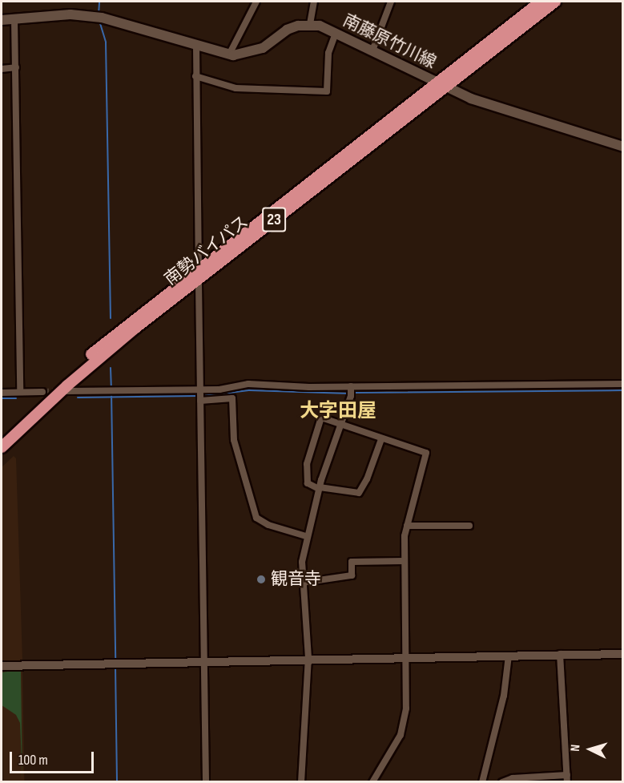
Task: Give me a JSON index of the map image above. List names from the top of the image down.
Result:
{
  "streets": {
    "highway": ["23", "南勢バイパス"],
    "main road": ["南藤原竹川線"]
  },
  "crossings": [
    ["南藤原竹川線", "南勢バイパス"]
  ],
  "districts": ["大字田屋"],
  "places": ["観音寺"],
  "scale_bar": "100 m",
  "north": "left"
}
